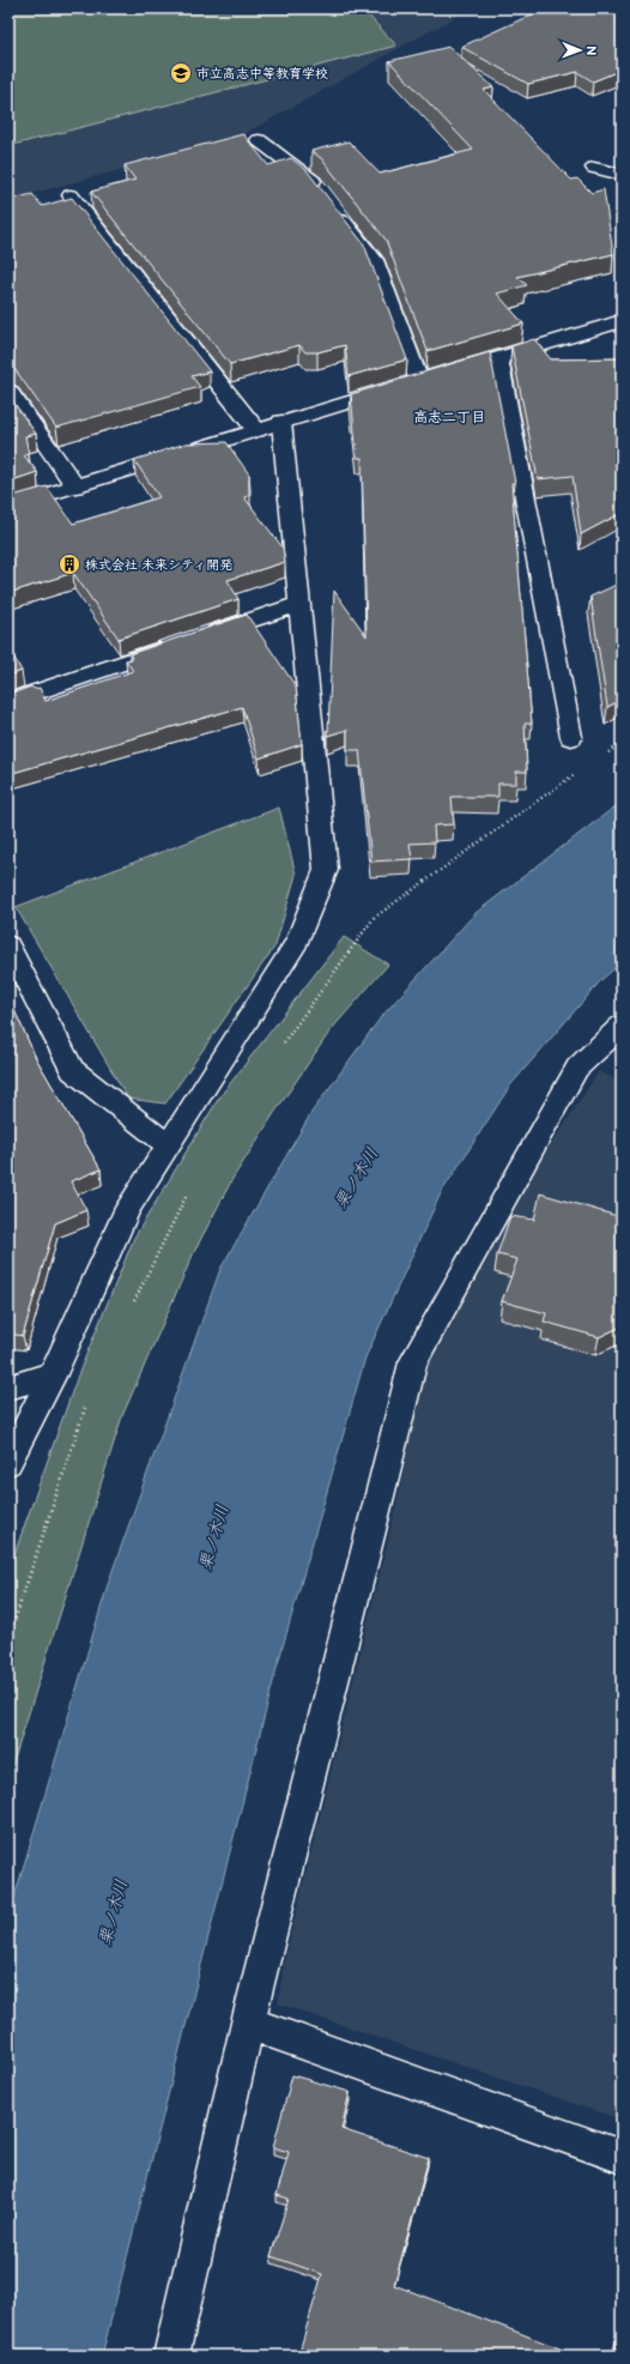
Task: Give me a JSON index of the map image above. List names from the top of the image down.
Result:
{
  "districts": ["高志二丁目"],
  "water": ["栗ノ木川"],
  "places": {
    "school or university": ["市立高志中等教育学校"],
    "building": ["株式会社 未来シティ開発"]
  },
  "north": "right"
}
